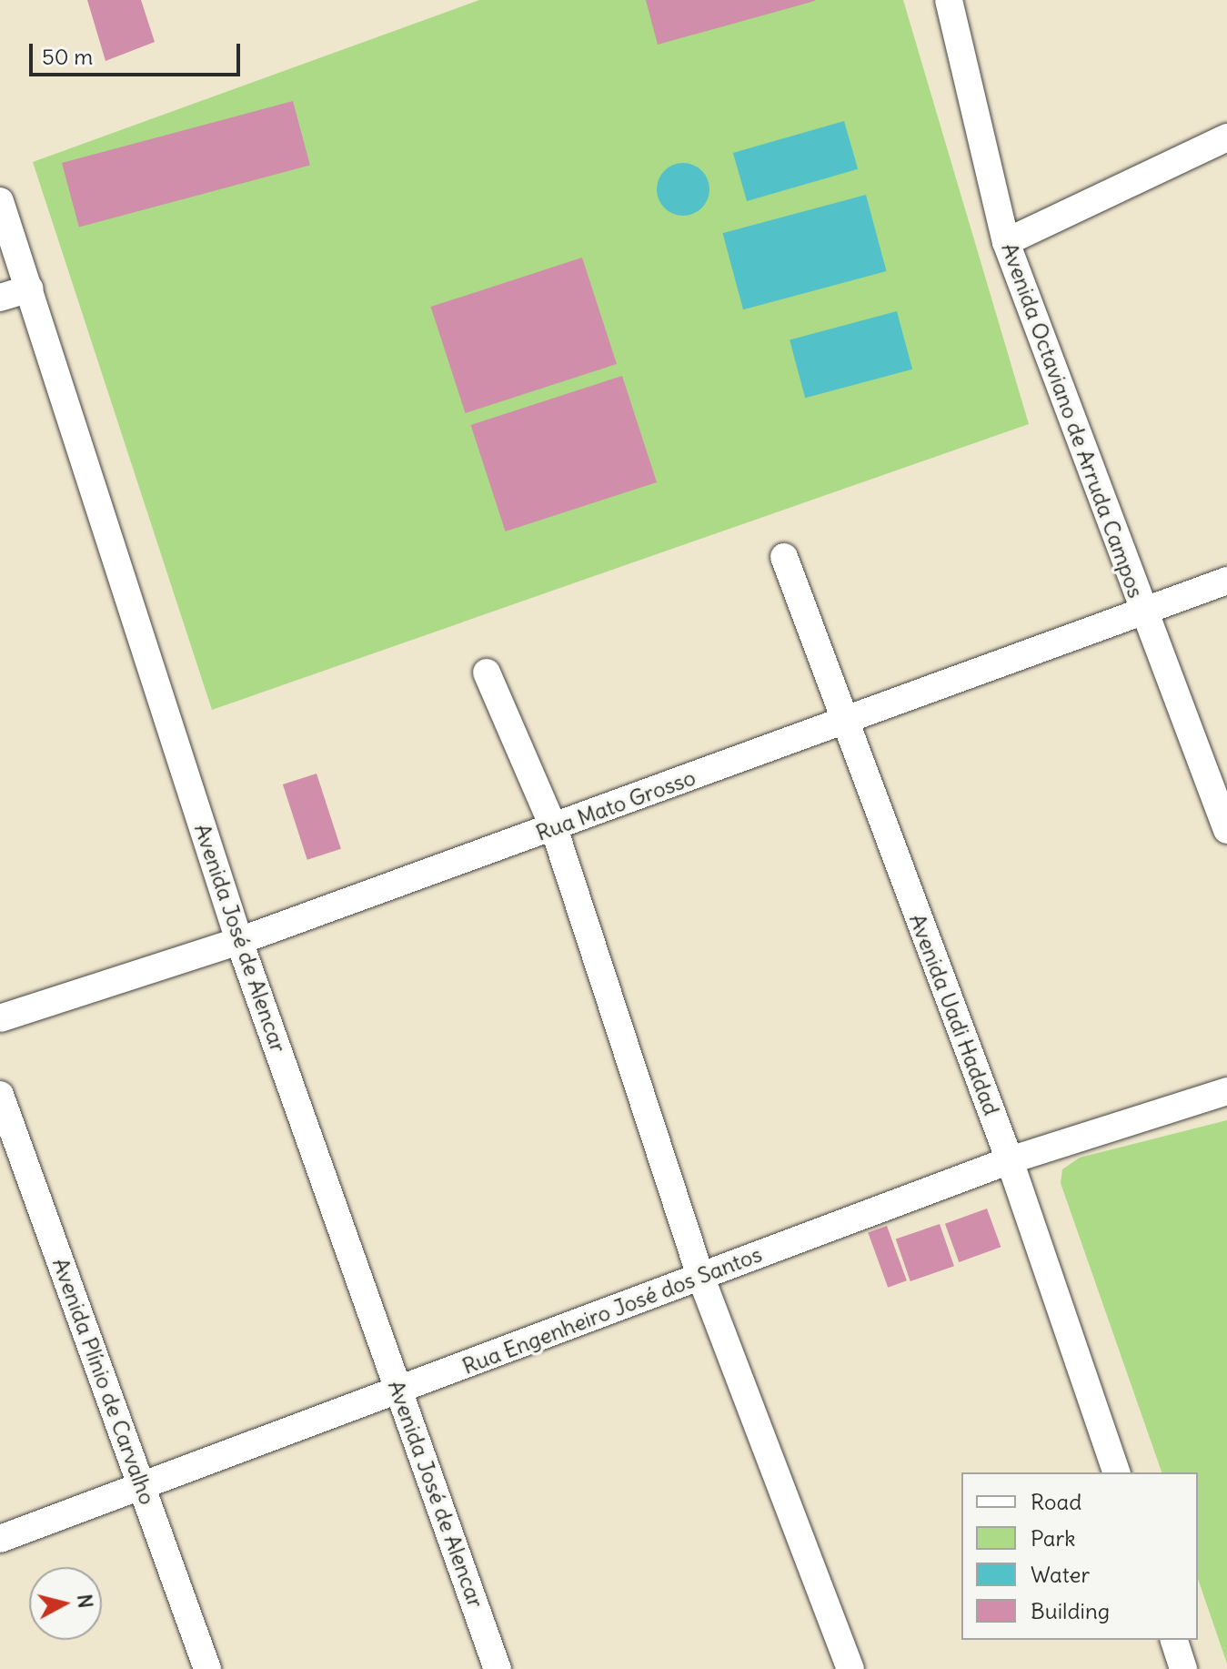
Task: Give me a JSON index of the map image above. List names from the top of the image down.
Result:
{
  "streets": {
    "street": [
      "Avenida Octaviano de Arruda Campos",
      "Rua Mato Grosso",
      "Avenida José de Alencar",
      "Avenida Uadi Haddad",
      "Rua Engenheiro José dos Santos",
      "Avenida Plínio de Carvalho"
    ]
  },
  "crossings": [
    ["Avenida Octaviano de Arruda Campos", "Rua Mato Grosso"],
    ["Rua Mato Grosso", "Avenida José de Alencar"],
    ["Rua Mato Grosso", "Avenida Uadi Haddad"],
    ["Avenida José de Alencar", "Rua Engenheiro José dos Santos"],
    ["Avenida Uadi Haddad", "Rua Engenheiro José dos Santos"],
    ["Rua Engenheiro José dos Santos", "Avenida Plínio de Carvalho"]
  ],
  "legend": [
    "Road",
    "Park",
    "Water",
    "Building"
  ],
  "scale_bar": "50 m",
  "north": "right"
}
